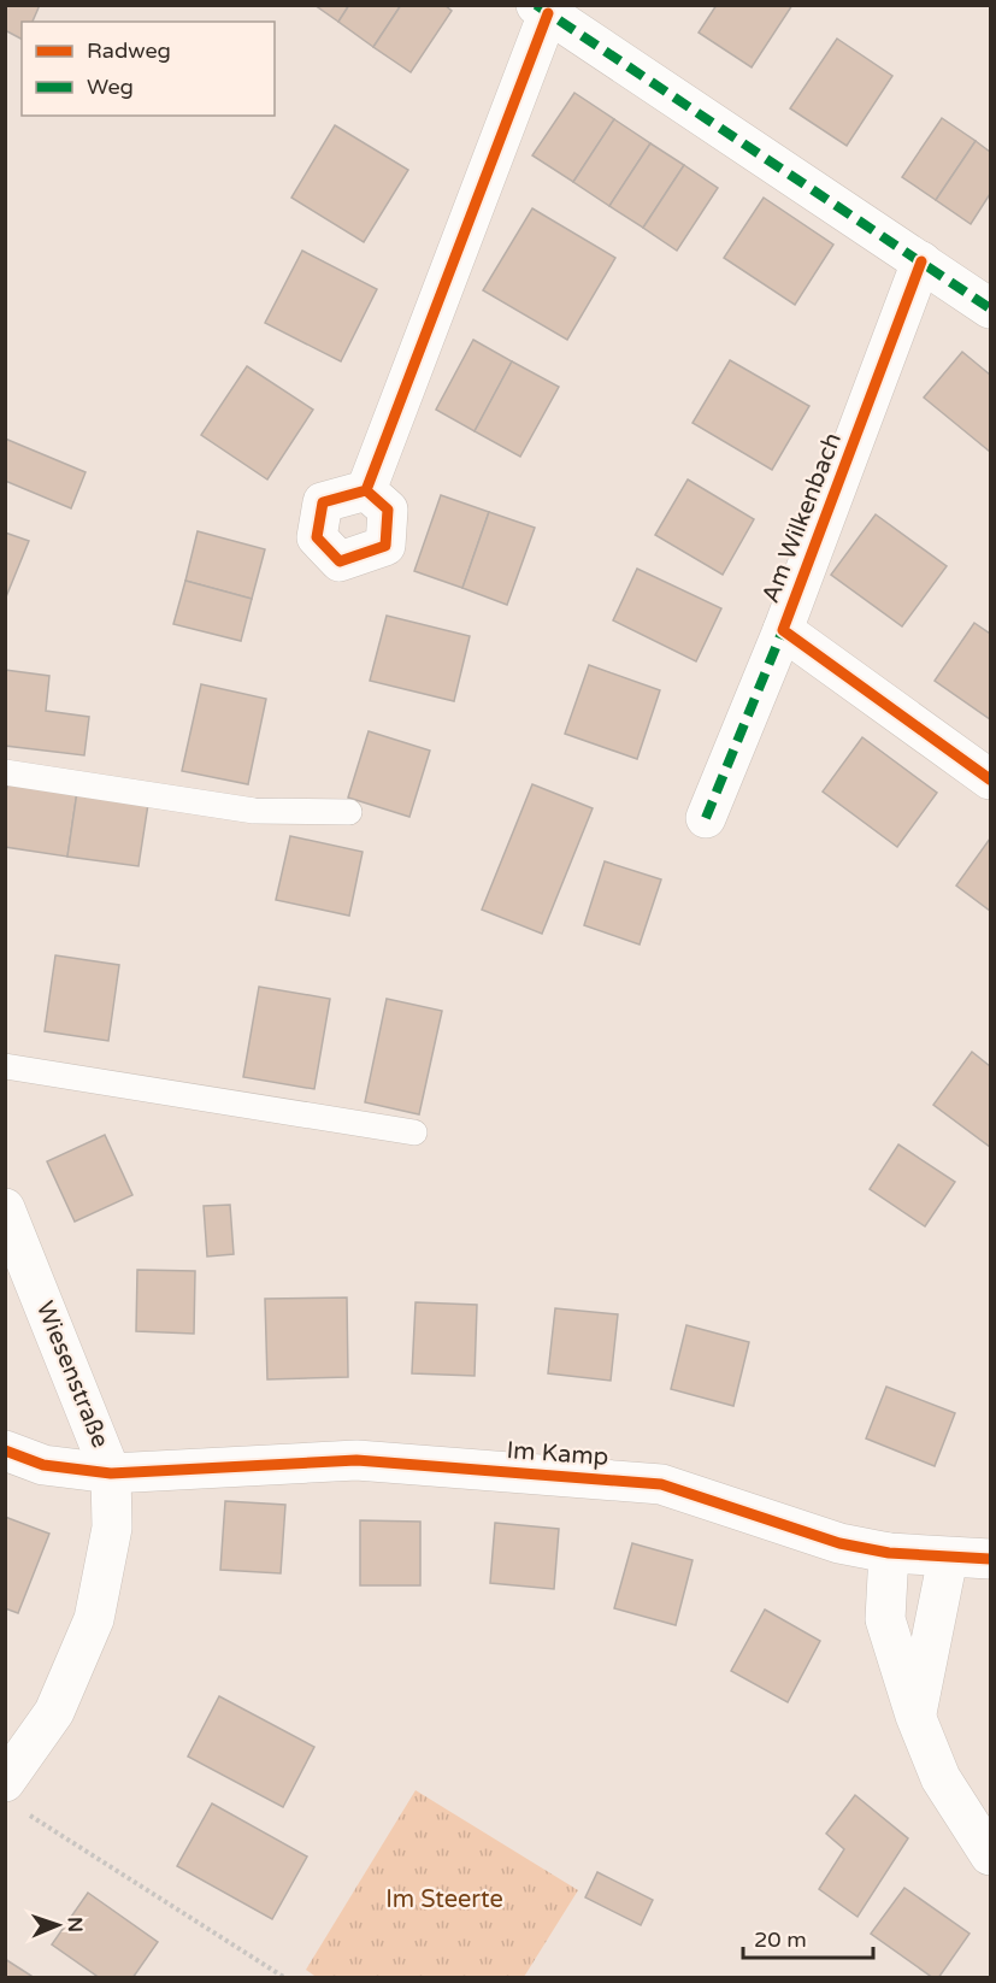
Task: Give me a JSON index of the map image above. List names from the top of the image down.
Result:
{
  "streets": {
    "street": ["Am Wilkenbach", "Wiesenstraße", "Im Kamp"]
  },
  "crossings": [
    ["Wiesenstraße", "Im Kamp"]
  ],
  "parks": ["Im Steerte"],
  "legend": ["Radweg", "Weg"],
  "scale_bar": "20 m",
  "north": "right"
}
